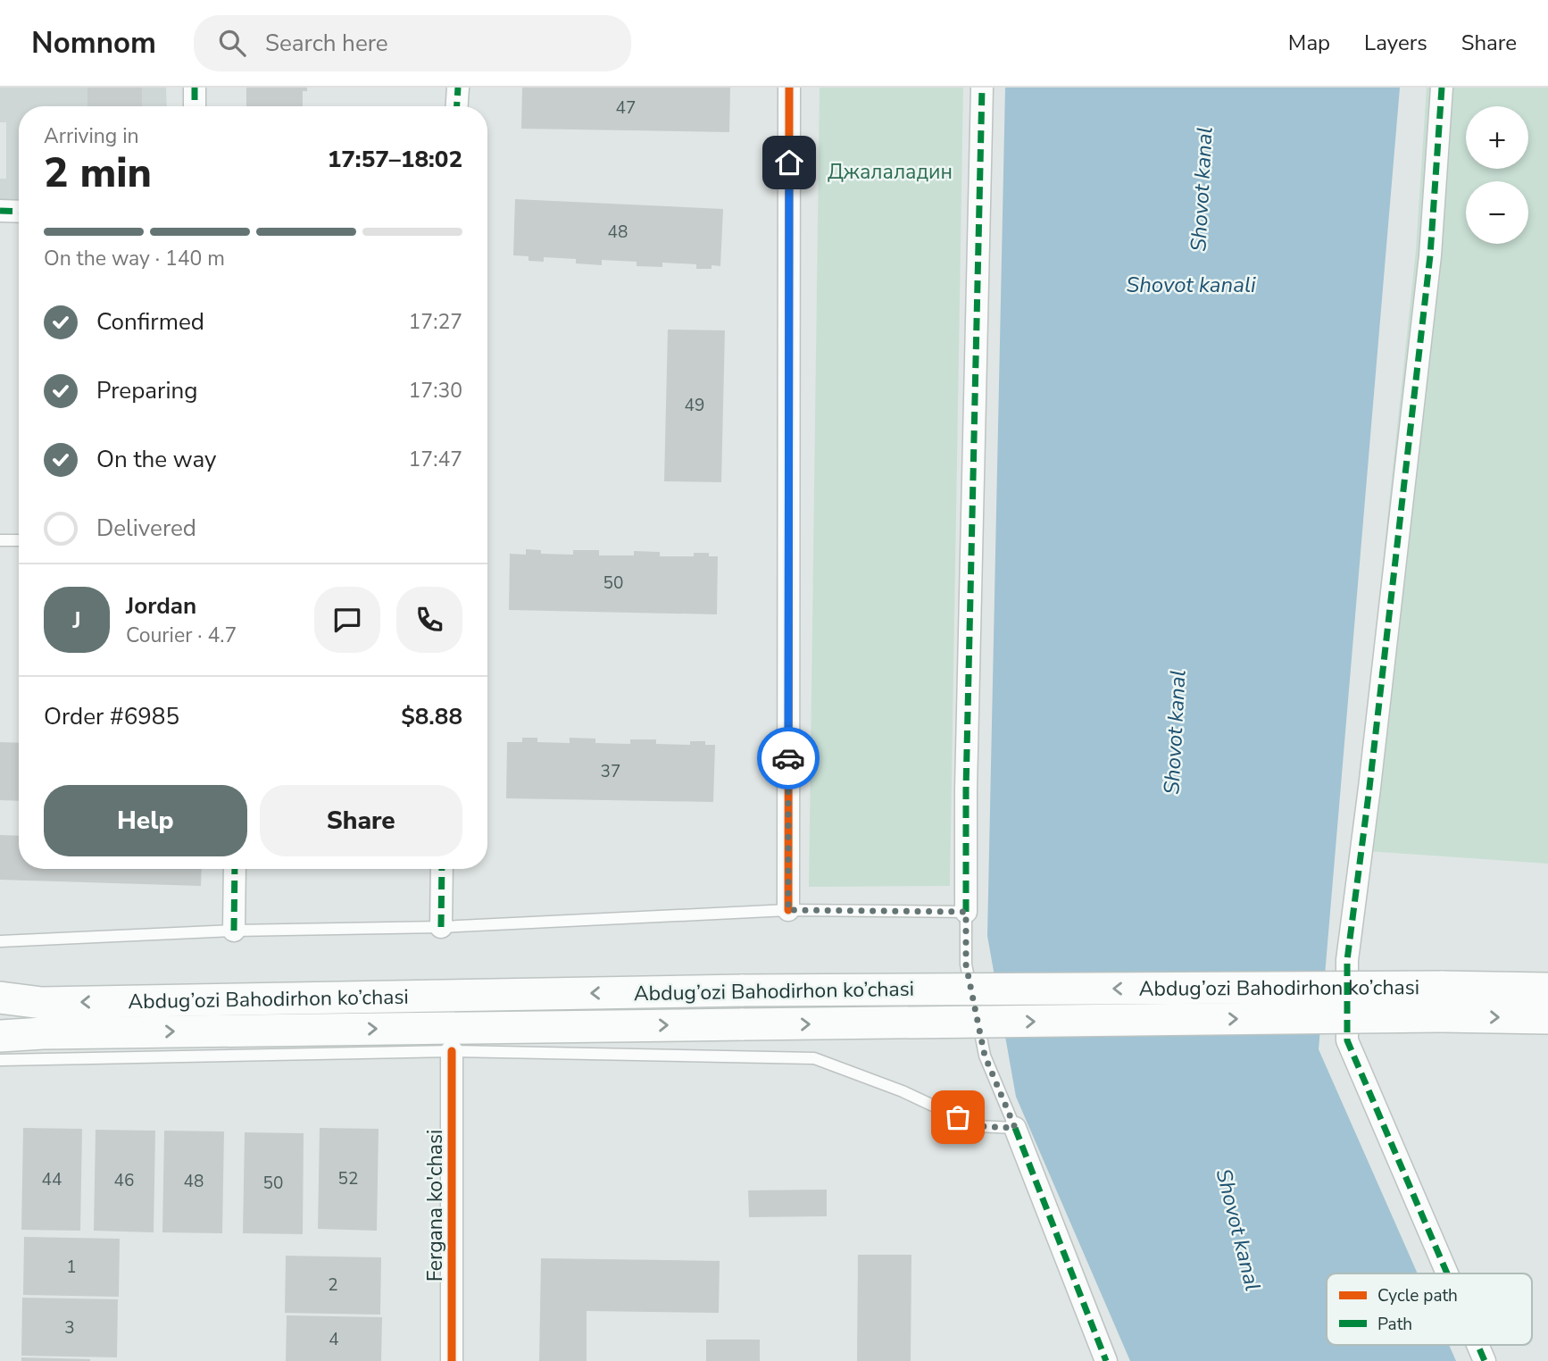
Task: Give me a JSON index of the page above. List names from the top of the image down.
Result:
{
  "streets": {
    "main road": ["Abdug’ozi Bahodirhon ko’chasi"],
    "street": ["Fergana ko'chasi"]
  },
  "water": ["Shovot kanal", "Shovot kanali"],
  "parks": ["Джалаладин"],
  "house_numbers": [
    "47",
    "48",
    "49",
    "50",
    "37",
    "52",
    "44",
    "46",
    "48",
    "50",
    "1",
    "2",
    "3",
    "4"
  ],
  "legend": ["Cycle path", "Path"],
  "page": {
    "header": "Nomnom",
    "search": "Search here",
    "nav": ["Map", "Layers", "Share"],
    "map_buttons": ["+", "−"],
    "heading": ["2 min", "Arriving in", "17:57–18:02"],
    "panel": [
      "Jordan",
      "Courier · 4.7",
      "Order #6985",
      "$8.88"
    ],
    "bar": "On the way · 140 m",
    "list": [
      ["Confirmed", "17:27"],
      ["Preparing", "17:30"],
      ["On the way", "17:47"],
      "Delivered"
    ],
    "round": "J",
    "buttons": ["Help", "Share"]
  }
}
